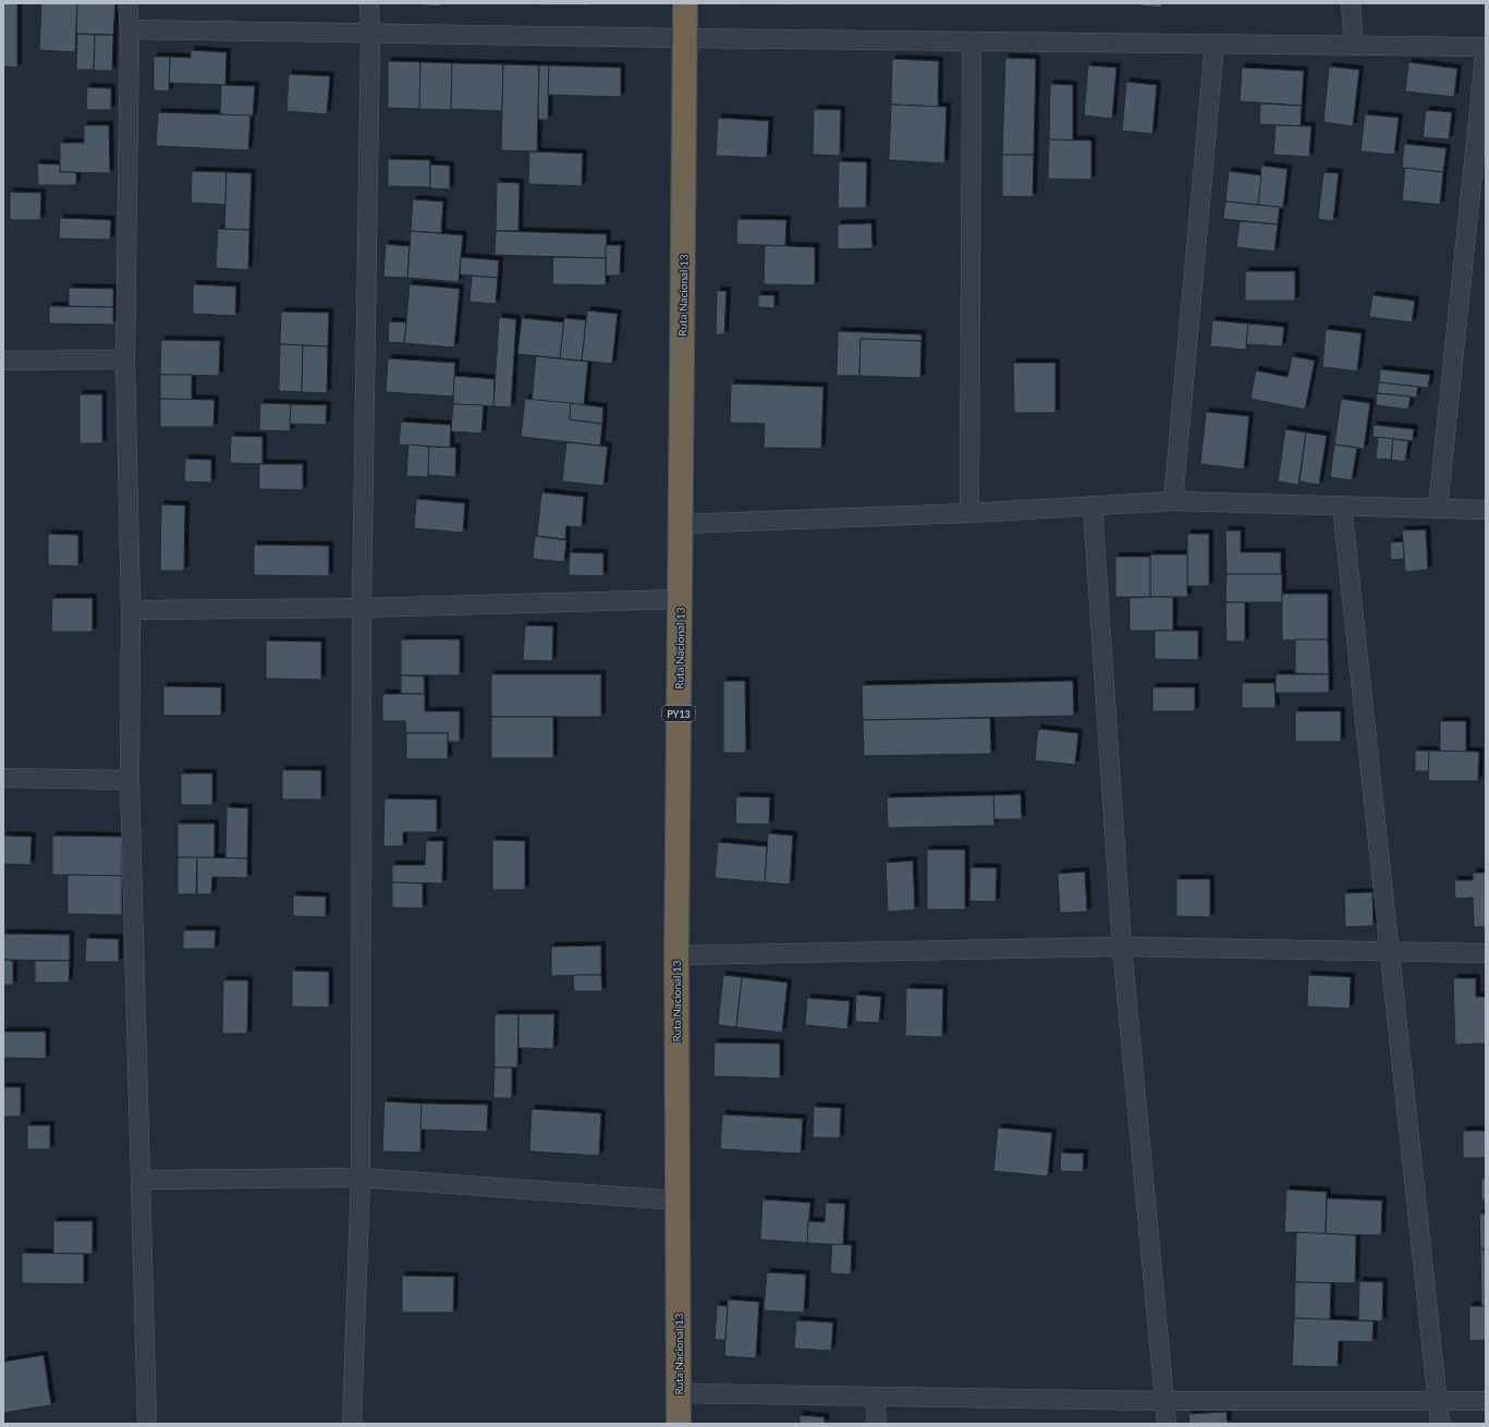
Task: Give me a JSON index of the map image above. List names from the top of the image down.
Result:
{
  "streets": {
    "highway": ["Ruta Nacional 13", "PY13"]
  }
}
